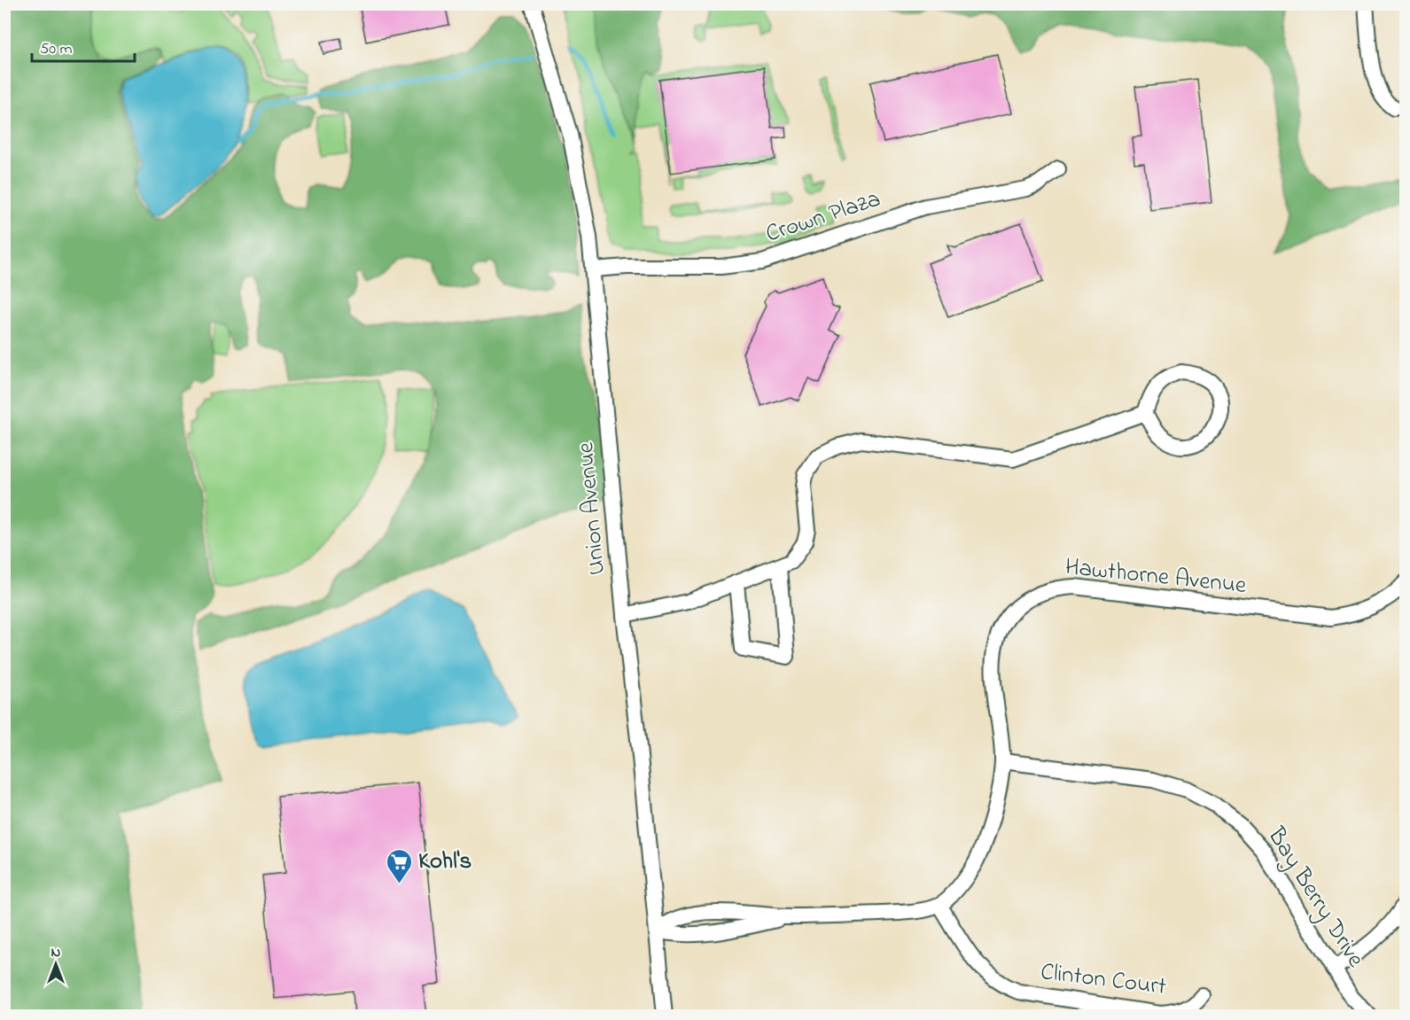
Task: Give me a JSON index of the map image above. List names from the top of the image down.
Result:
{
  "streets": {
    "street": [
      "Crown Plaza",
      "Union Avenue",
      "Hawthorne Avenue",
      "Bay Berry Drive",
      "Clinton Court"
    ]
  },
  "crossings": [
    ["Crown Plaza", "Union Avenue"],
    ["Hawthorne Avenue", "Bay Berry Drive"],
    ["Hawthorne Avenue", "Clinton Court"]
  ],
  "places": {
    "supermarket": ["Kohl's"]
  },
  "scale_bar": "50 m",
  "north": "top"
}
